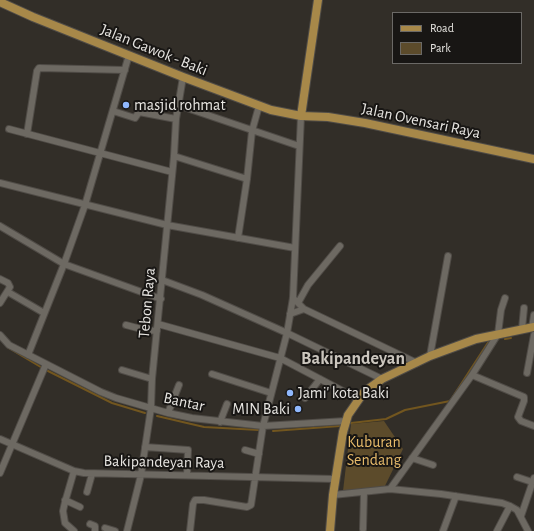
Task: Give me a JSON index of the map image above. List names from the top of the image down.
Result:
{
  "streets": {
    "main road": ["Jalan Gawok - Baki", "Jalan Ovensari Raya"],
    "street": ["Tebon Raya", "Bantar", "Bakipandeyan Raya"]
  },
  "crossings": [
    ["Jalan Gawok - Baki", "Jalan Ovensari Raya"],
    ["Jalan Gawok - Baki", "Tebon Raya"],
    ["Tebon Raya", "Bantar"],
    ["Tebon Raya", "Bakipandeyan Raya"]
  ],
  "districts": ["Bakipandeyan"],
  "parks": ["Kuburan Sendang"],
  "places": ["masjid rohmat", "Jami' kota Baki", "MIN Baki"],
  "legend": ["Road", "Park"]
}
